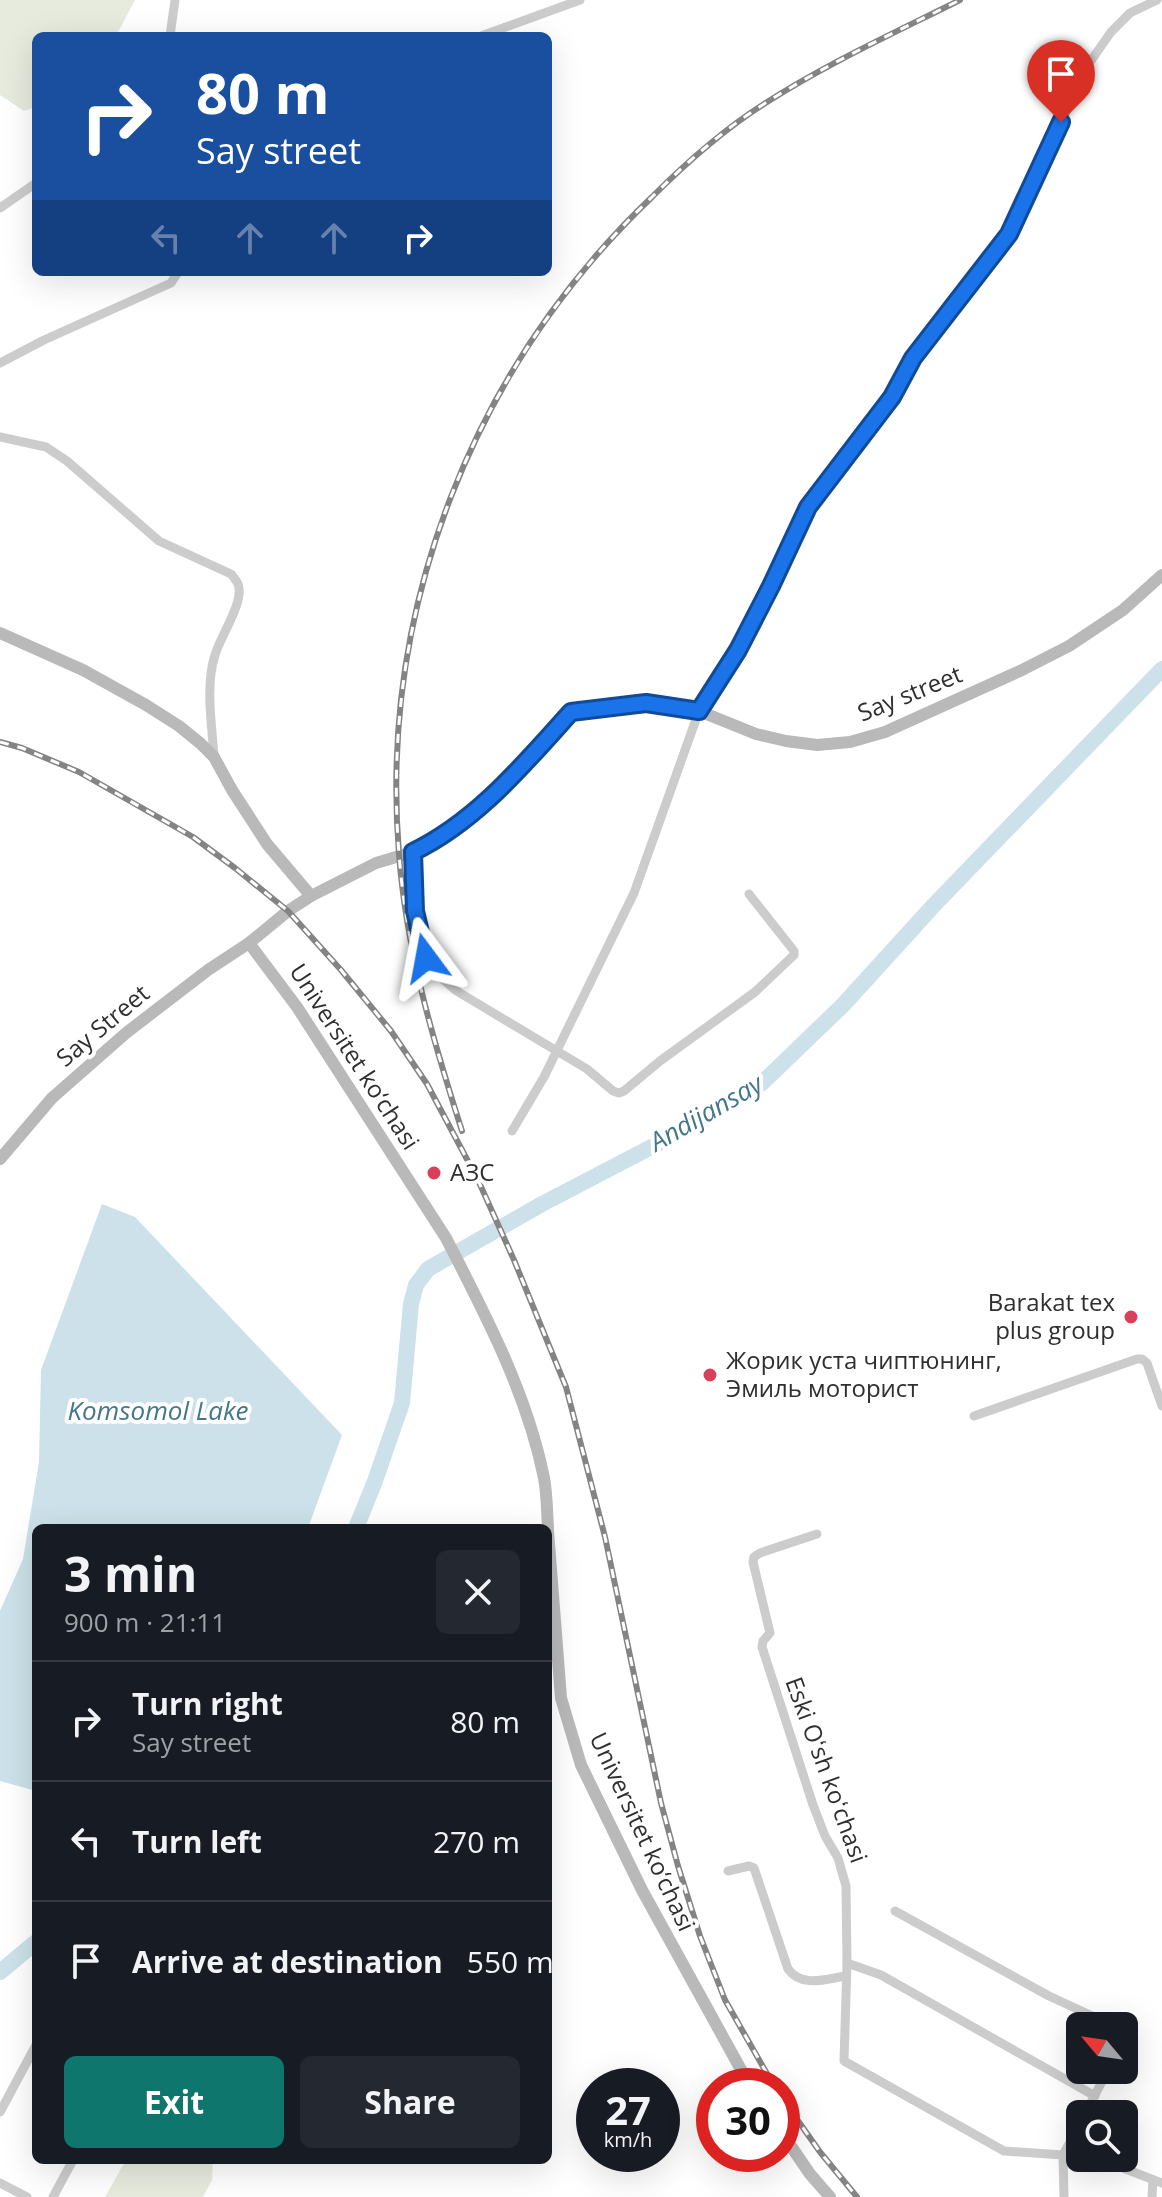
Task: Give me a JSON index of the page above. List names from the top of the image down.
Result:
{
  "streets": {
    "main road": ["Say street", "Say Street", "Universitet kо‘chasi"],
    "street": ["Eski Oʻsh koʻchasi"]
  },
  "crossings": [
    ["Say street", "Say Street"],
    ["Say street", "Universitet kо‘chasi"],
    ["Say Street", "Universitet kо‘chasi"]
  ],
  "water": ["Andijansay", "Komsomol Lake"],
  "places": ["АЗС", "Barakat tex plus group", "Жорик уста чиптюнинг, Эмиль моторист"],
  "north": "top left",
  "page": {
    "turn": ["80 m", "Say street"],
    "heading": ["3 min", "900 m · 21:11"],
    "list": [
      {
        "name": "Turn right",
        "note": "Say street",
        "value": "80 m"
      },
      {
        "name": "Turn left",
        "value": "270 m"
      },
      {
        "name": "Arrive at destination",
        "value": "550 m"
      }
    ],
    "buttons": ["Exit", "Share"],
    "speed": "27 km/h",
    "limit": "30"
  }
}
